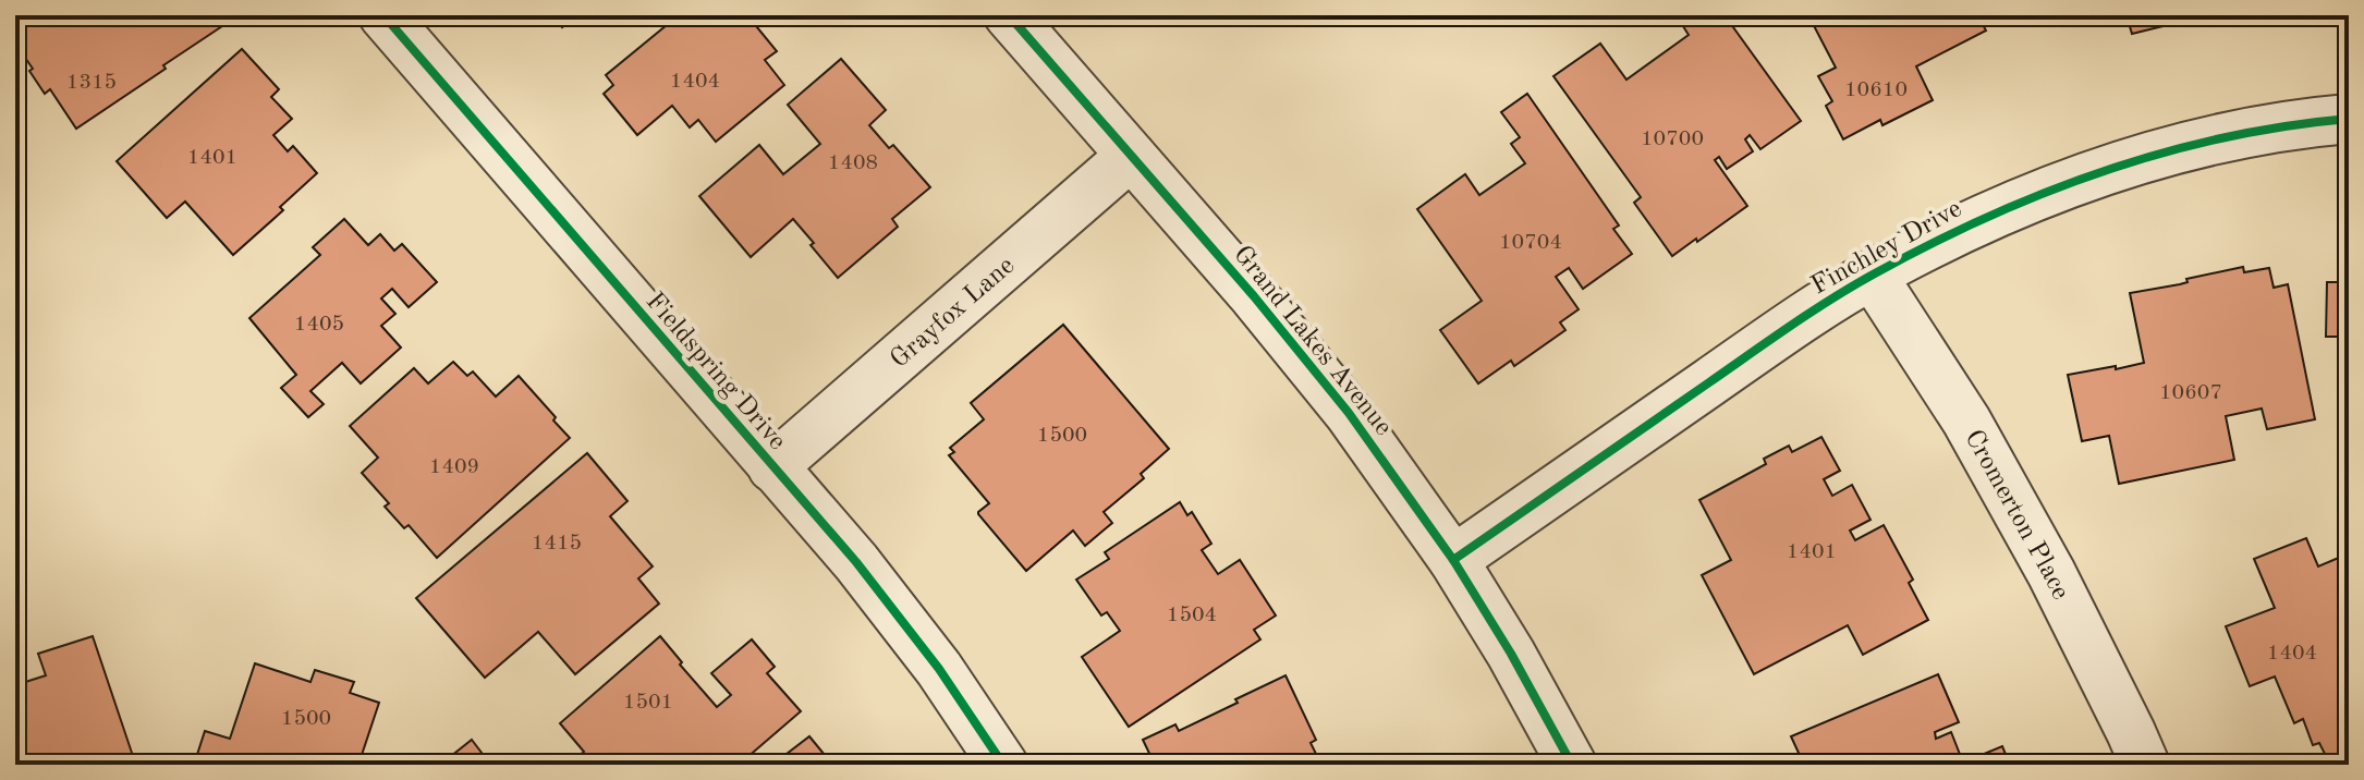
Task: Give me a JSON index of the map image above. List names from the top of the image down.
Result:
{
  "streets": {
    "street": [
      "Finchley Drive",
      "Grayfox Lane",
      "Grand Lakes Avenue",
      "Fieldspring Drive",
      "Cromerton Place"
    ]
  },
  "crossings": [
    ["Finchley Drive", "Grand Lakes Avenue"],
    ["Finchley Drive", "Cromerton Place"],
    ["Grayfox Lane", "Grand Lakes Avenue"],
    ["Grayfox Lane", "Fieldspring Drive"]
  ],
  "house_numbers": [
    "1404",
    "1315",
    "10610",
    "10700",
    "1401",
    "1408",
    "10704",
    "1405",
    "10607",
    "1500",
    "1409",
    "1415",
    "1401",
    "1504",
    "1404",
    "1501",
    "1500"
  ]
}
